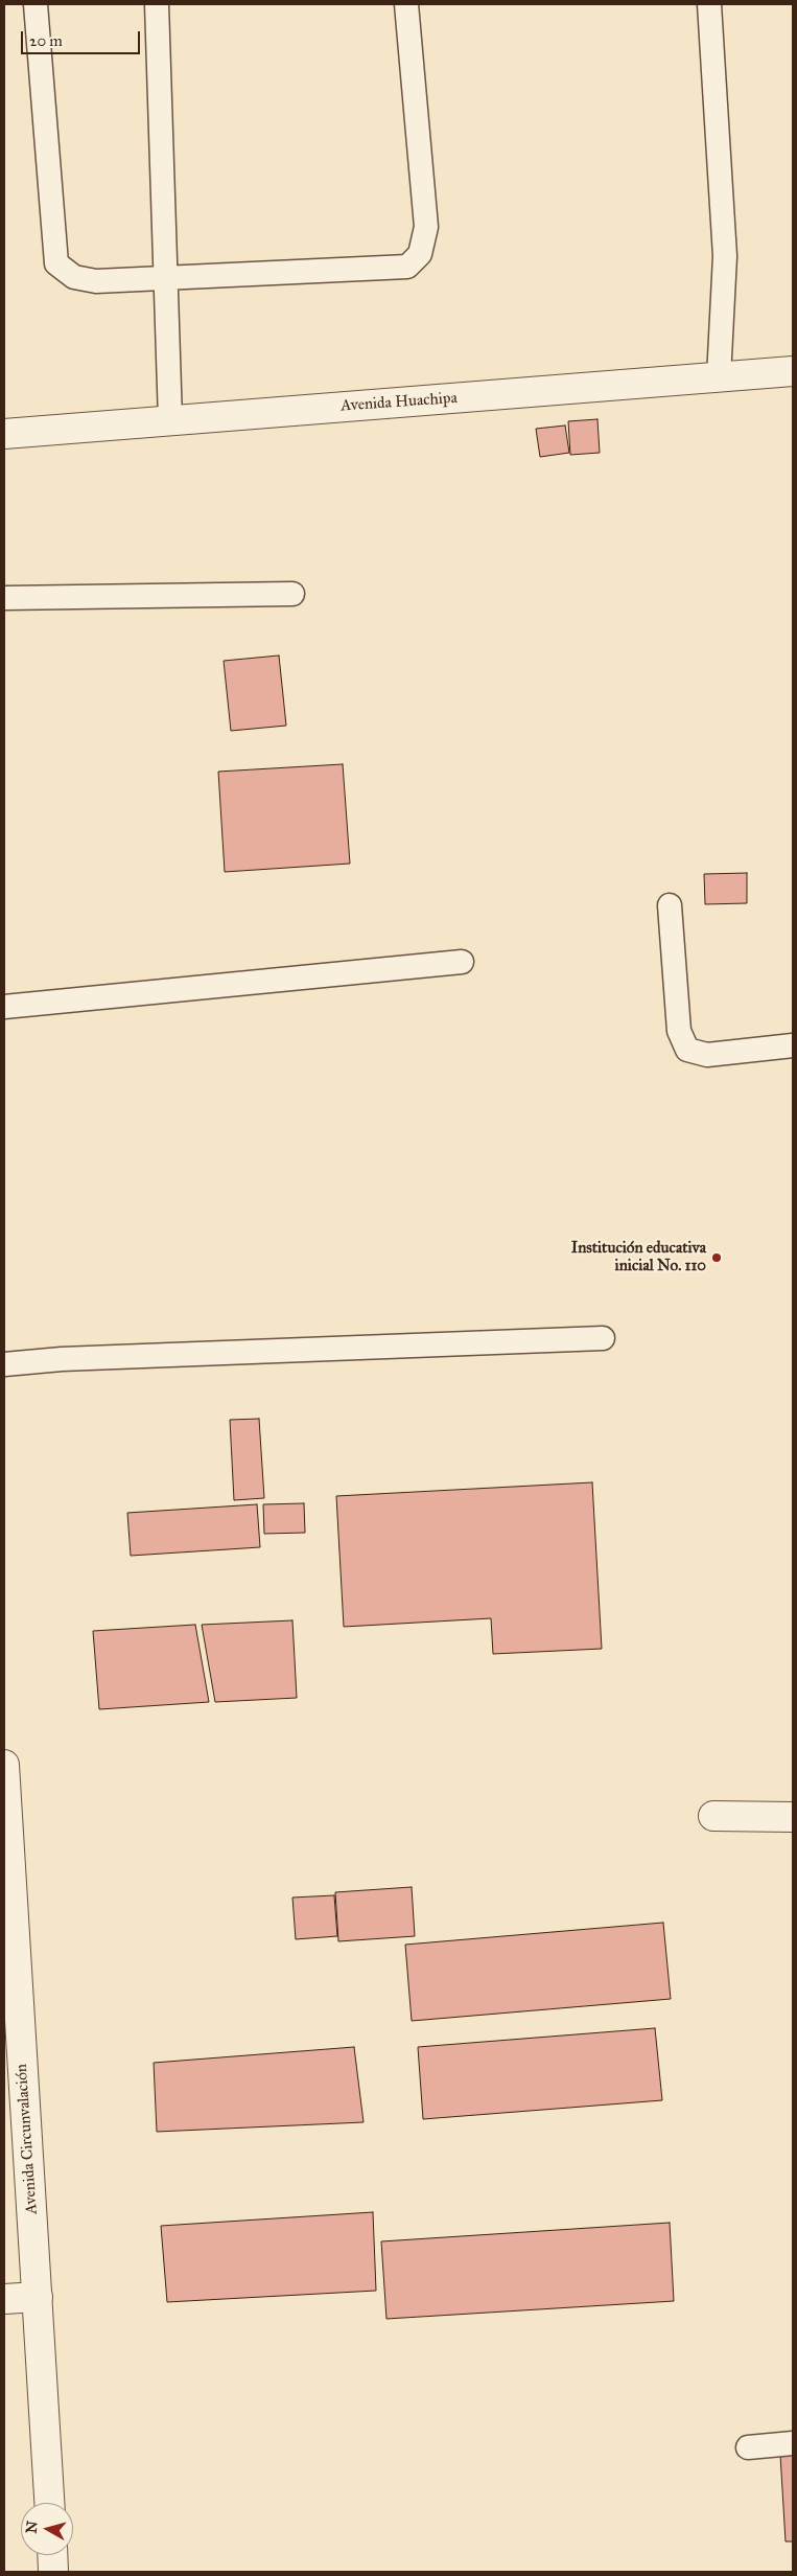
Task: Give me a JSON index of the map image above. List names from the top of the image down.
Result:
{
  "streets": {
    "street": ["Avenida Huachipa", "Avenida Circunvalación"]
  },
  "places": ["Institución educativa inicial No. 110"],
  "scale_bar": "20 m",
  "north": "left"
}
